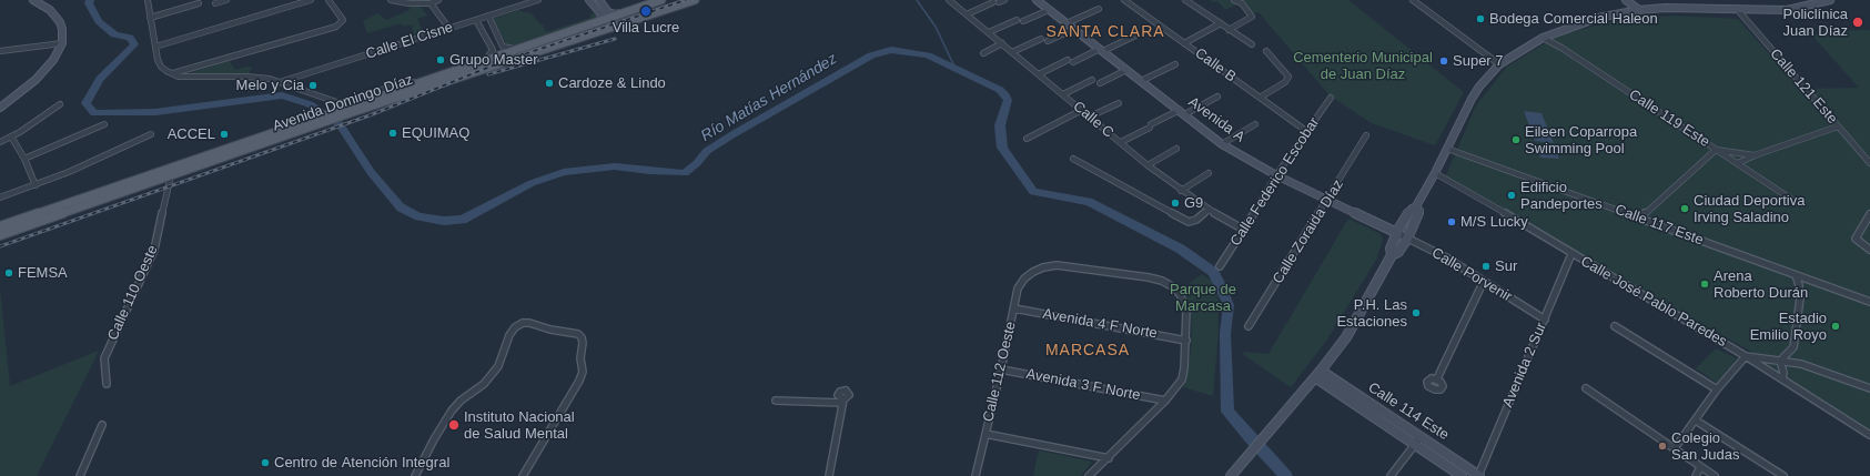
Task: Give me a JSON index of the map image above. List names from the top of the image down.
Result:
{
  "streets": {
    "main road": ["Avenida Domingo Díaz", "Avenida A", "Calle 114 Este"],
    "street": [
      "Calle El Cisne",
      "Calle B",
      "Calle 121 Este",
      "Calle 119 Este",
      "Calle C",
      "Calle Federico Escobar",
      "Calle 117 Este",
      "Calle Zoraida Díaz",
      "Calle Porvenir",
      "Calle 110 Oeste",
      "Calle José Pablo Paredes",
      "Avenida 4 F Norte",
      "Avenida 2 Sur",
      "Calle 112 Oeste",
      "Avenida 3 F Norte"
    ]
  },
  "crossings": [
    ["Calle B", "Calle Federico Escobar"],
    ["Avenida Domingo Díaz", "Calle 110 Oeste"],
    ["Calle C", "Calle Federico Escobar"],
    ["Avenida A", "Calle Federico Escobar"],
    ["Avenida A", "Calle Zoraida Díaz"],
    ["Avenida A", "Calle Porvenir"],
    ["Calle Porvenir", "Avenida 2 Sur"],
    ["Calle José Pablo Paredes", "Avenida 2 Sur"],
    ["Avenida 4 F Norte", "Calle 112 Oeste"],
    ["Avenida 2 Sur", "Calle 114 Este"],
    ["Calle 112 Oeste", "Avenida 3 F Norte"]
  ],
  "districts": ["SANTA CLARA", "MARCASA"],
  "water": ["Río Matías Hernández"],
  "parks": ["Cementerio Municipal de Juan Díaz", "Parque de Marcasa"],
  "places": [
    "Villa Lucre",
    "Bodega Comercial Haleon",
    "Policlínica Juan Díaz",
    "Grupo Master",
    "Super 7",
    "Cardoze & Lindo",
    "Melo y Cia",
    "EQUIMAQ",
    "ACCEL",
    "Eileen Coparropa Swimming Pool",
    "Edificio Pandeportes",
    "G9",
    "Ciudad Deportiva Irving Saladino",
    "M/S Lucky",
    "Sur",
    "FEMSA",
    "Arena Roberto Durán",
    "P.H. Las Estaciones",
    "Estadio Emilio Royo",
    "Instituto Nacional de Salud Mental",
    "Colegio San Judas",
    "Centro de Atención Integral"
  ]
}
